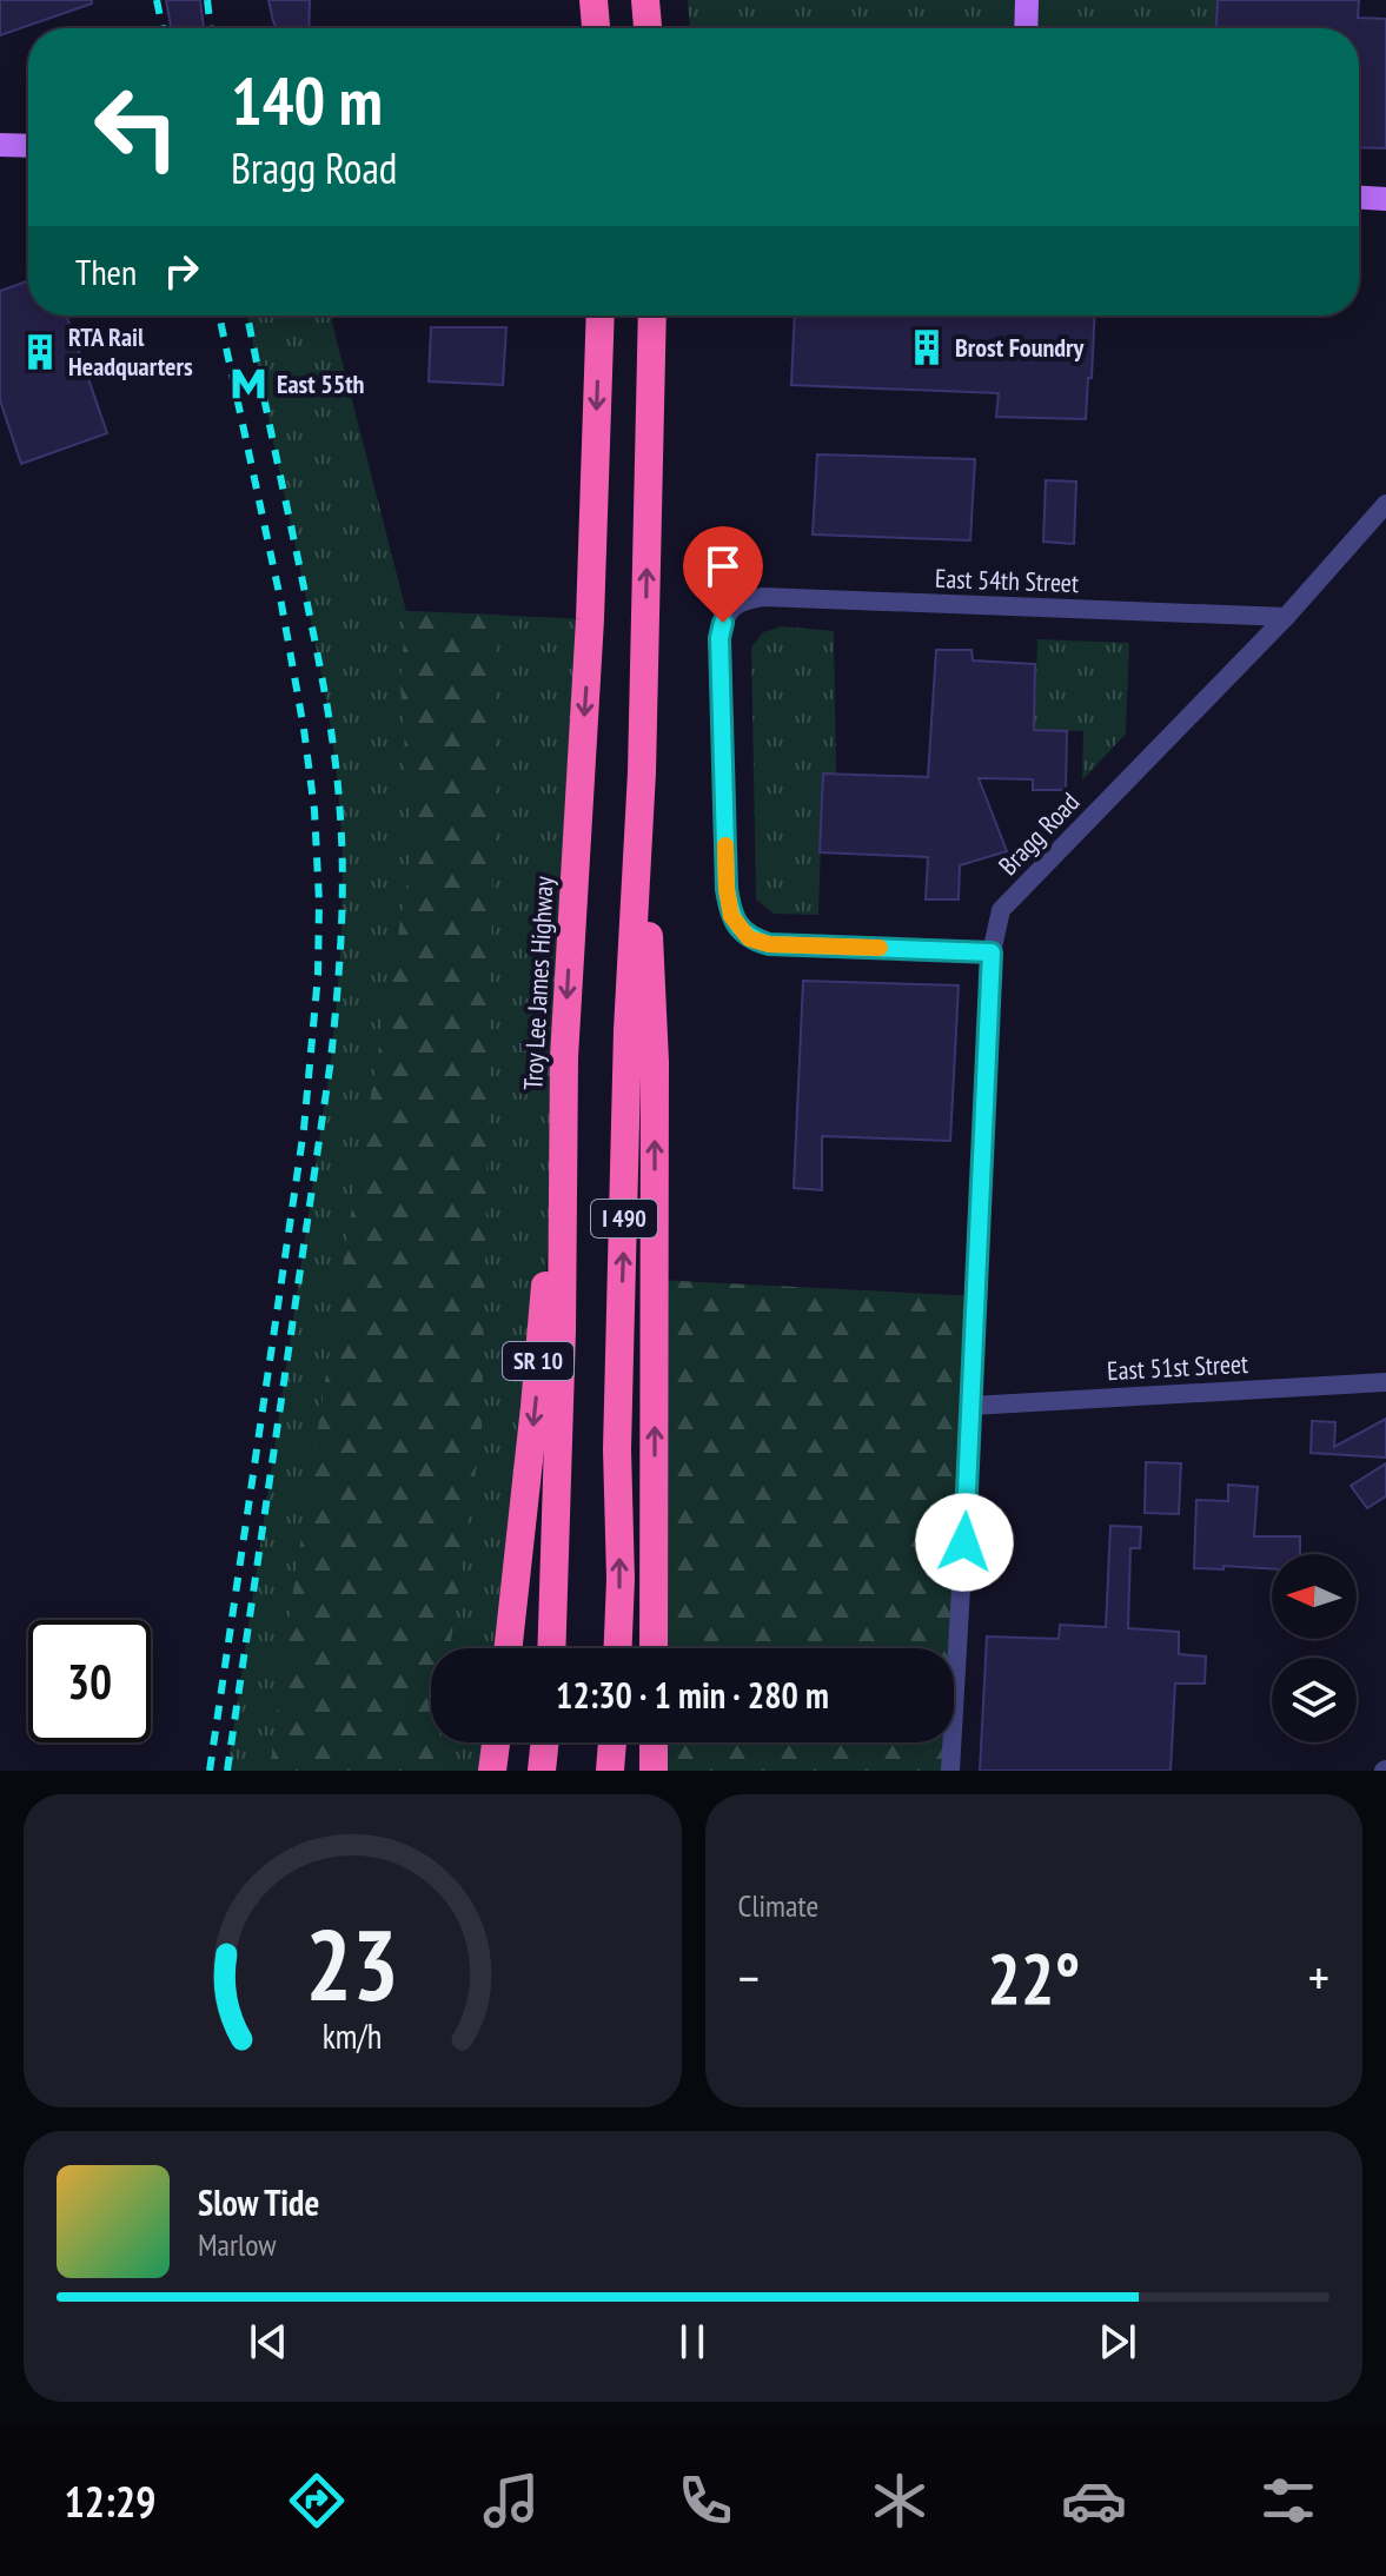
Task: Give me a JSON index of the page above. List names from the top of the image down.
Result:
{
  "streets": {
    "highway": ["Troy Lee James Highway", "I 490", "SR 10"],
    "street": ["East 54th Street", "Bragg Road", "East 51st Street"]
  },
  "crossings": [
    ["East 54th Street", "Bragg Road"],
    ["Bragg Road", "East 51st Street"],
    ["Troy Lee James Highway", "SR 10"]
  ],
  "places": {
    "building": ["Brost Foundry", "RTA Rail Headquarters"],
    "metro station": ["East 55th"]
  },
  "north": "left",
  "page": {
    "turn": ["140 m", "Bragg Road"],
    "then": "Then",
    "limit": "30",
    "trip": "12:30 · 1 min · 280 m",
    "tile": "Climate",
    "heat": ["−", "22°", "+"],
    "song": ["Slow Tide", "Marlow"],
    "tabs": "12:29",
    "gauge": ["23", "km/h"]
  }
}
